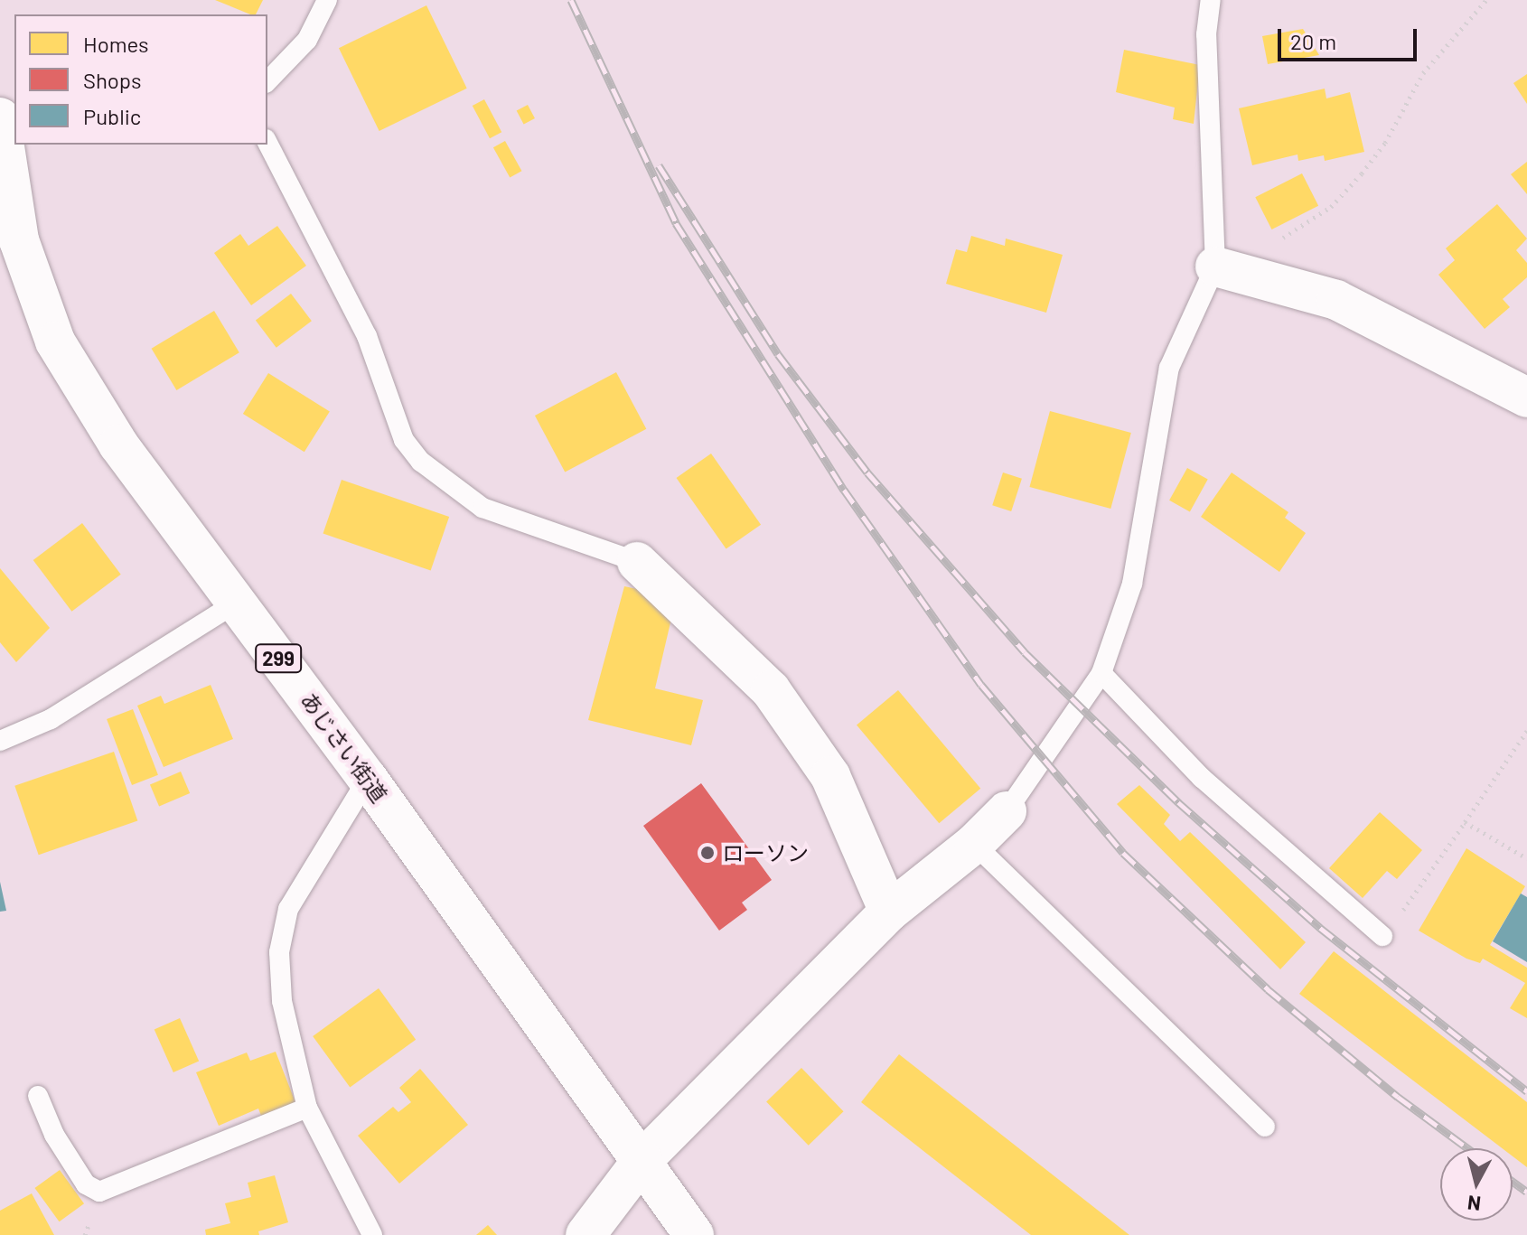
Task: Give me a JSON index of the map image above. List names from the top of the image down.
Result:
{
  "streets": {
    "main road": ["299", "あじさい街道"]
  },
  "places": ["ローソン"],
  "legend": ["Homes", "Shops", "Public"],
  "scale_bar": "20 m",
  "north": "bottom"
}
